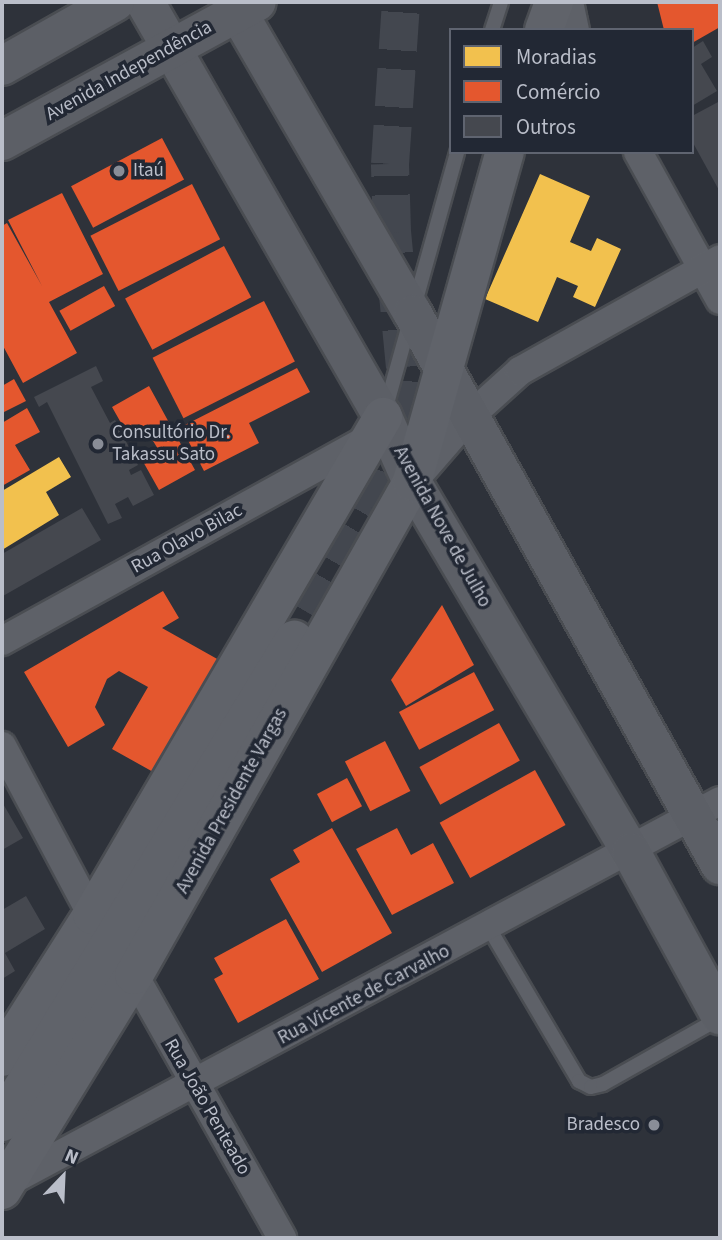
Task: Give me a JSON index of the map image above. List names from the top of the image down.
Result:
{
  "streets": {
    "main road": ["Avenida Independência", "Avenida Nove de Julho", "Avenida Presidente Vargas"],
    "street": ["Rua Olavo Bilac", "Rua Vicente de Carvalho", "Rua João Penteado"]
  },
  "crossings": [
    ["Avenida Independência", "Avenida Nove de Julho"],
    ["Avenida Nove de Julho", "Rua Olavo Bilac"],
    ["Avenida Nove de Julho", "Avenida Presidente Vargas"],
    ["Avenida Nove de Julho", "Rua Vicente de Carvalho"],
    ["Avenida Presidente Vargas", "Rua Vicente de Carvalho"],
    ["Avenida Presidente Vargas", "Rua João Penteado"],
    ["Rua Vicente de Carvalho", "Rua João Penteado"]
  ],
  "places": ["Itaú", "Consultório Dr. Takassu Sato", "Bradesco"],
  "legend": ["Moradias", "Comércio", "Outros"],
  "north": "top right"
}
